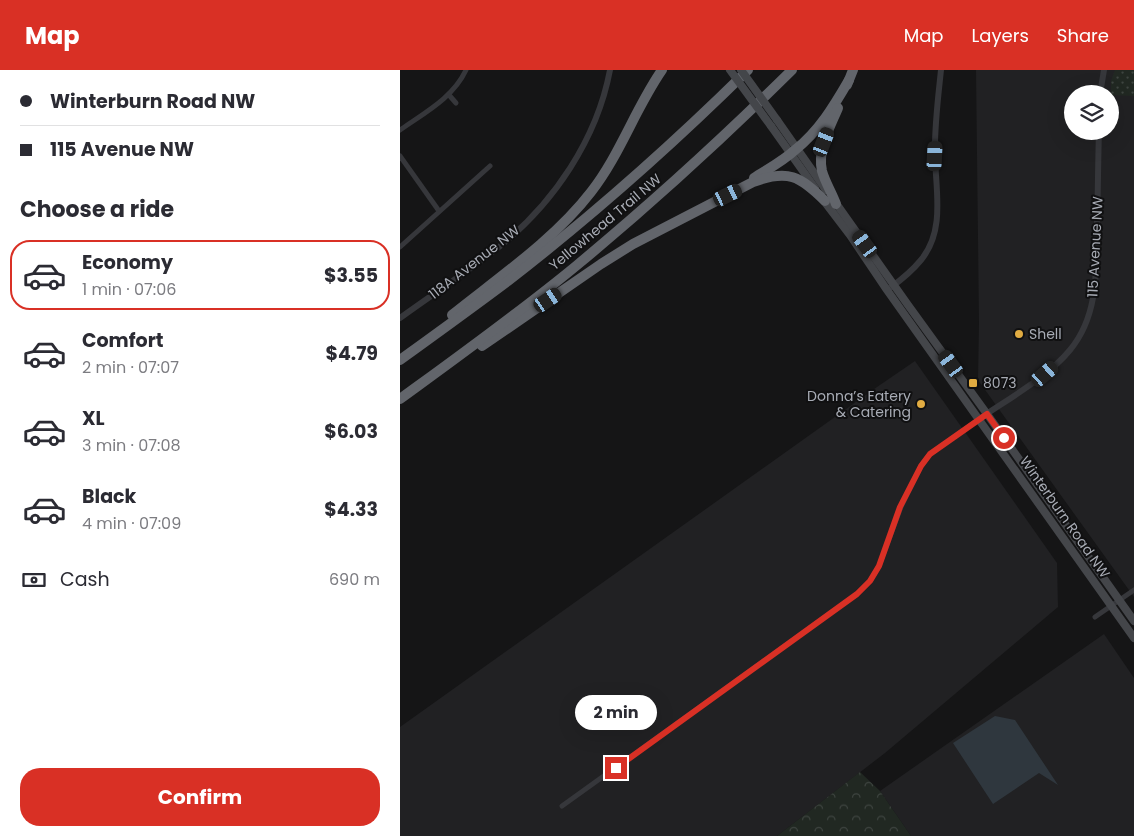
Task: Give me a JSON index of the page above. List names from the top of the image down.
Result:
{
  "streets": {
    "highway": ["Yellowhead Trail NW"],
    "main road": ["Winterburn Road NW"],
    "street": ["115 Avenue NW", "118A Avenue NW"]
  },
  "crossings": [
    ["115 Avenue NW", "Winterburn Road NW"]
  ],
  "places": {
    "other": ["Shell", "Donna’s Eatery & Catering"],
    "transit": ["8073"]
  },
  "page": {
    "header": "Map",
    "nav": ["Map", "Layers", "Share"],
    "banner": ["Winterburn Road NW", "115 Avenue NW"],
    "heading": "Choose a ride",
    "list": [
      {
        "name": "Economy",
        "note": "1 min · 07:06",
        "value": "$3.55"
      },
      {
        "name": "Comfort",
        "note": "2 min · 07:07",
        "value": "$4.79"
      },
      {
        "name": "XL",
        "note": "3 min · 07:08",
        "value": "$6.03"
      },
      {
        "name": "Black",
        "note": "4 min · 07:09",
        "value": "$4.33"
      }
    ],
    "pay": ["Cash", "690 m"],
    "bubble": "2 min",
    "buttons": "Confirm"
  }
}
